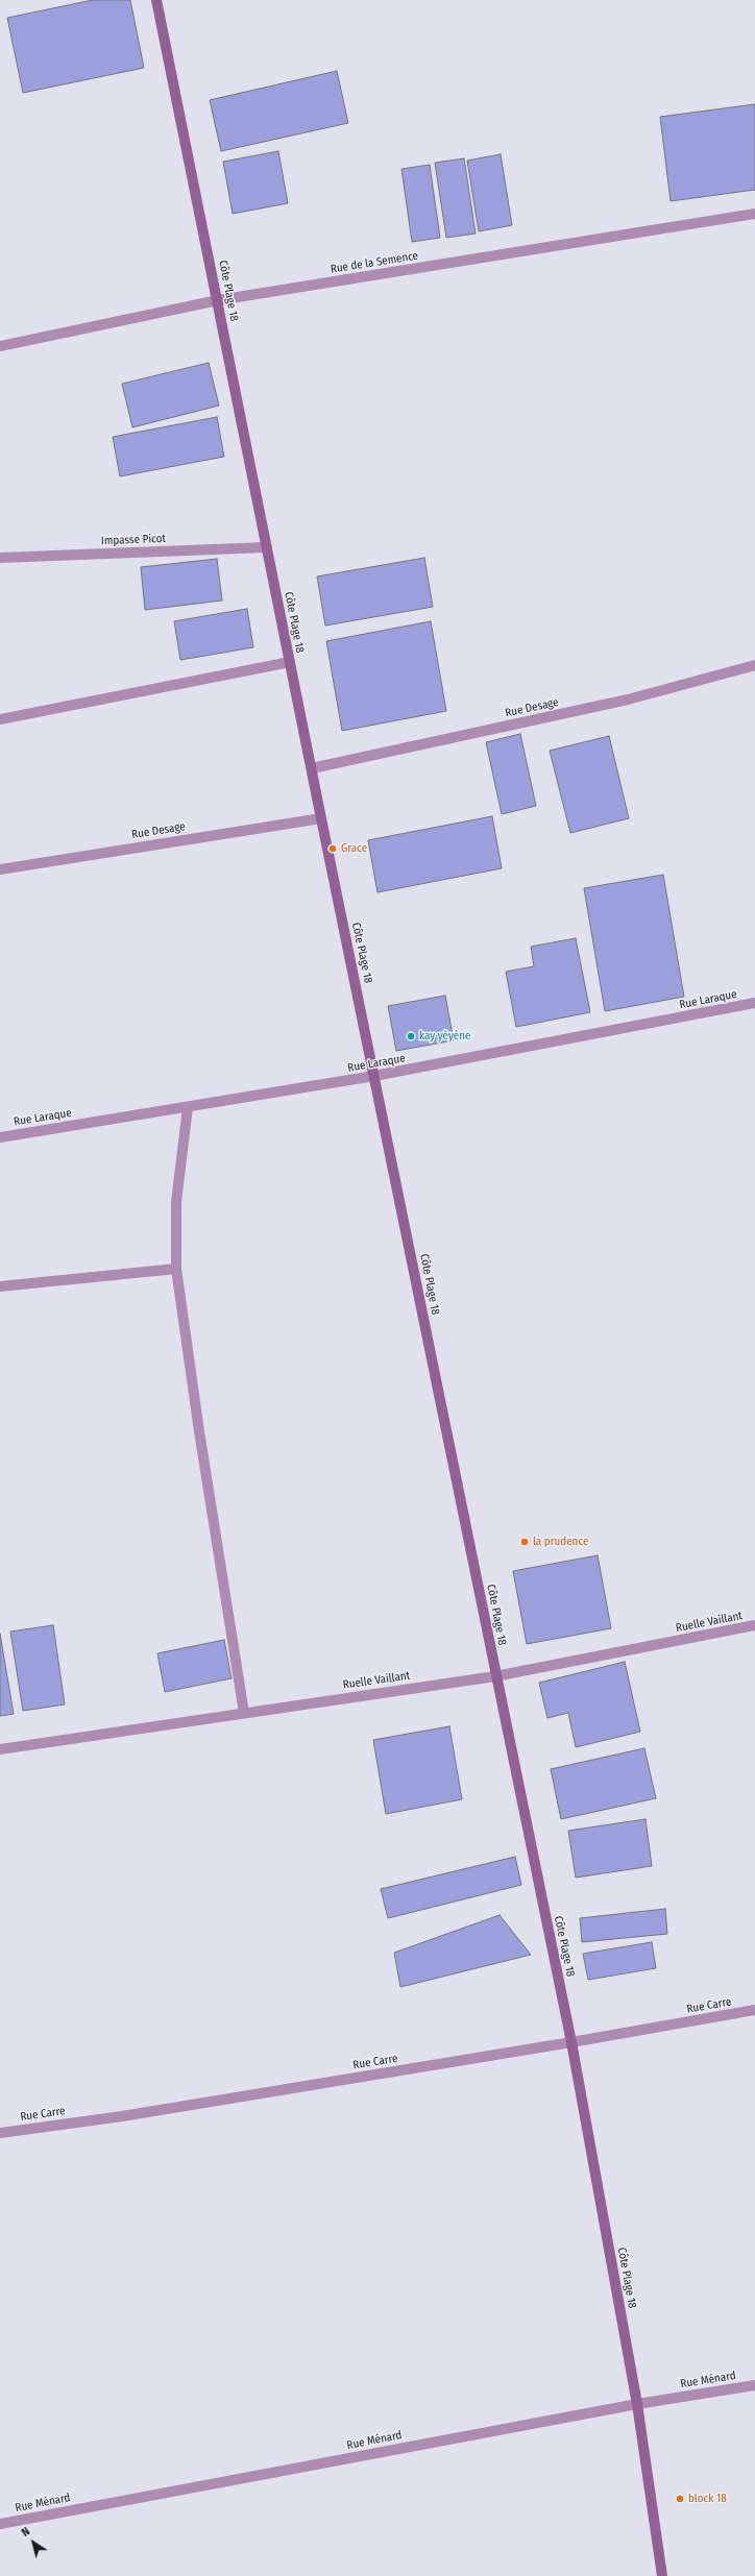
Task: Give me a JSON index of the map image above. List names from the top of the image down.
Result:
{
  "streets": {
    "street": [
      "Rue de la Semence",
      "Côte Plage 18",
      "Impasse Picot",
      "Rue Desage",
      "Rue Laraque",
      "Ruelle Vaillant",
      "Rue Carre",
      "Rue Ménard"
    ]
  },
  "crossings": [
    ["Rue de la Semence", "Côte Plage 18"],
    ["Côte Plage 18", "Impasse Picot"],
    ["Côte Plage 18", "Rue Desage"],
    ["Côte Plage 18", "Rue Laraque"],
    ["Côte Plage 18", "Ruelle Vaillant"],
    ["Côte Plage 18", "Rue Carre"],
    ["Côte Plage 18", "Rue Ménard"]
  ],
  "places": [
    "Grace",
    "kay yèyène",
    "la prudence",
    "block 18"
  ],
  "north": "top left"
}
